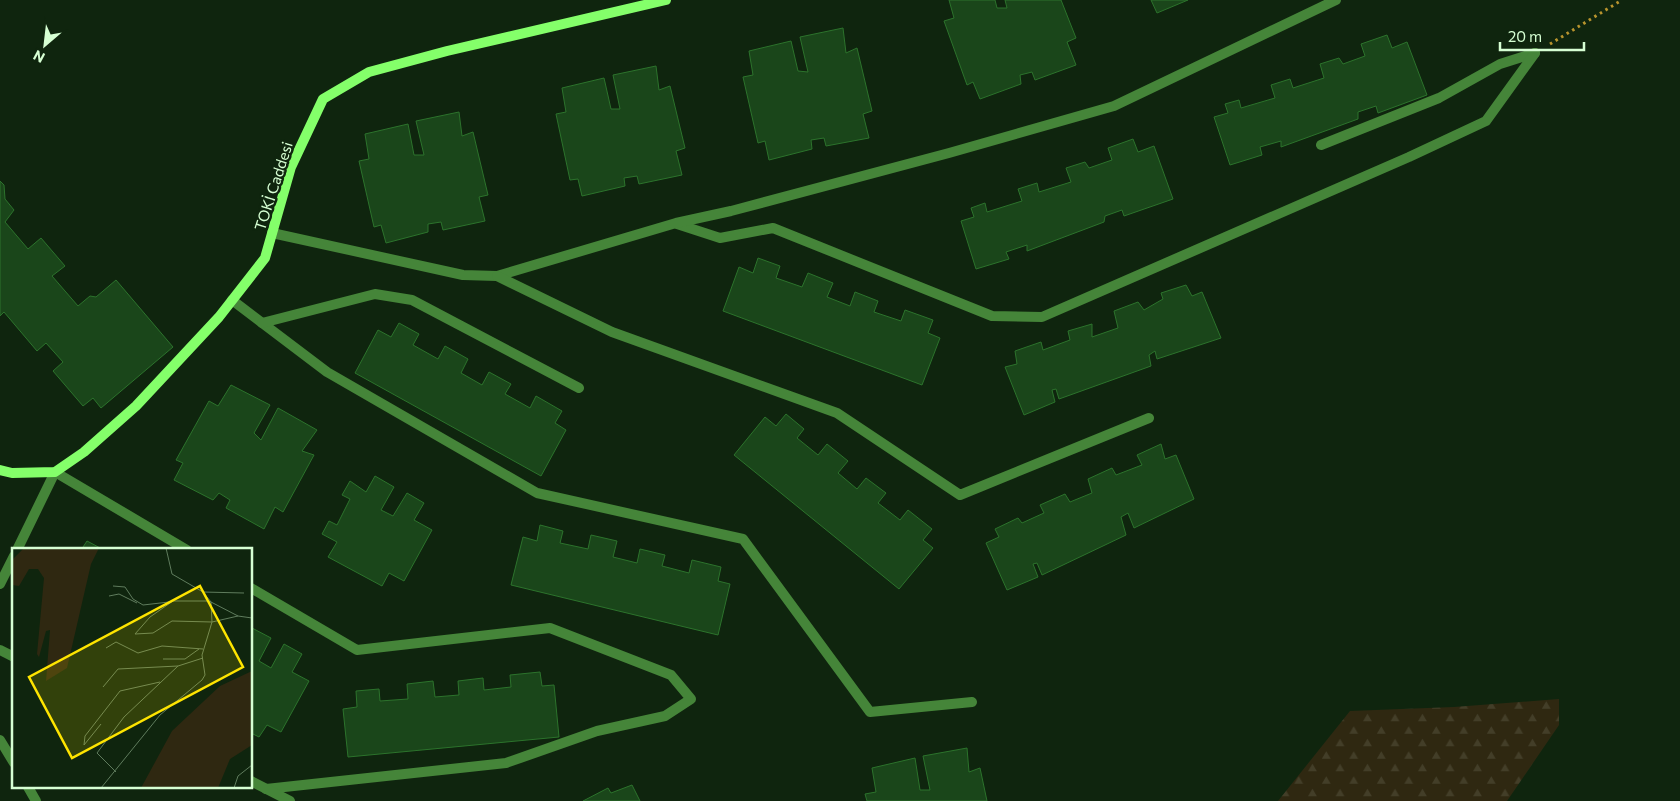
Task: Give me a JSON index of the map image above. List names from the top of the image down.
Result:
{
  "streets": {
    "street": ["TOKİ Caddesi"]
  },
  "scale_bar": "20 m",
  "north": "bottom left"
}
